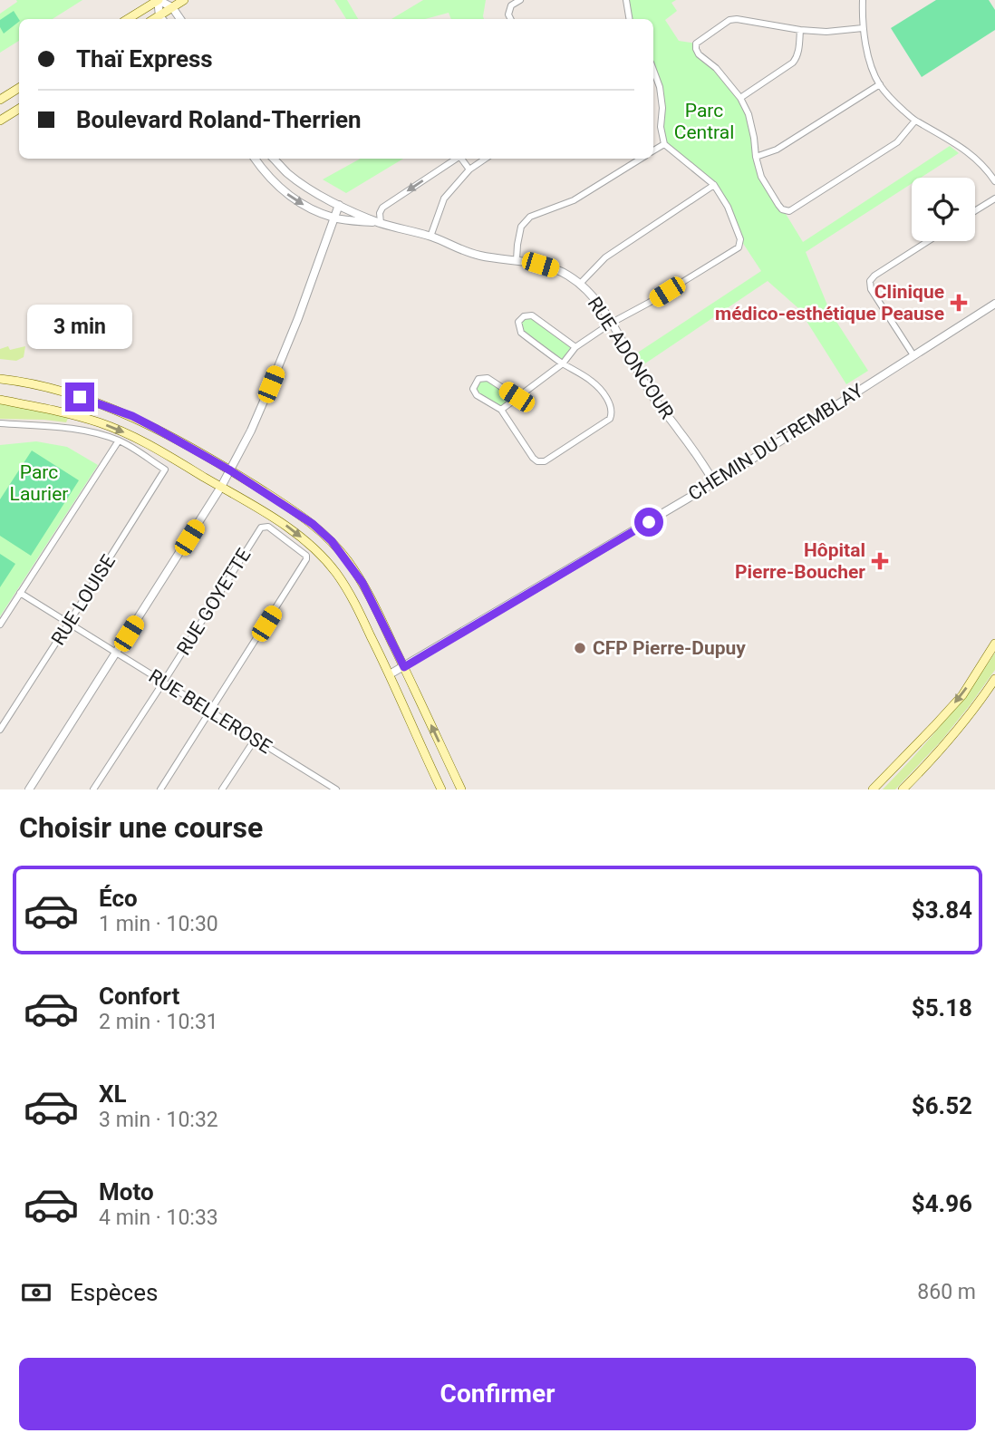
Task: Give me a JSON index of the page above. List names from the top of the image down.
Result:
{
  "streets": {
    "street": [
      "RUE ADONCOUR",
      "CHEMIN DU TREMBLAY",
      "RUE LOUISE",
      "RUE GOYETTE",
      "RUE BELLEROSE"
    ]
  },
  "crossings": [
    ["RUE ADONCOUR", "CHEMIN DU TREMBLAY"],
    ["RUE LOUISE", "RUE BELLEROSE"],
    ["RUE GOYETTE", "RUE BELLEROSE"]
  ],
  "parks": ["Parc Central", "Parc Laurier"],
  "places": {
    "health": ["Clinique médico-esthétique Peause", "Hôpital Pierre-Boucher"],
    "other": ["CFP Pierre-Dupuy"]
  },
  "page": {
    "banner": ["Thaï Express", "Boulevard Roland-Therrien"],
    "bubble": "3 min",
    "heading": "Choisir une course",
    "list": [
      {
        "name": "Éco",
        "note": "1 min · 10:30",
        "value": "$3.84"
      },
      {
        "name": "Confort",
        "note": "2 min · 10:31",
        "value": "$5.18"
      },
      {
        "name": "XL",
        "note": "3 min · 10:32",
        "value": "$6.52"
      },
      {
        "name": "Moto",
        "note": "4 min · 10:33",
        "value": "$4.96"
      }
    ],
    "pay": ["Espèces", "860 m"],
    "buttons": "Confirmer"
  }
}
